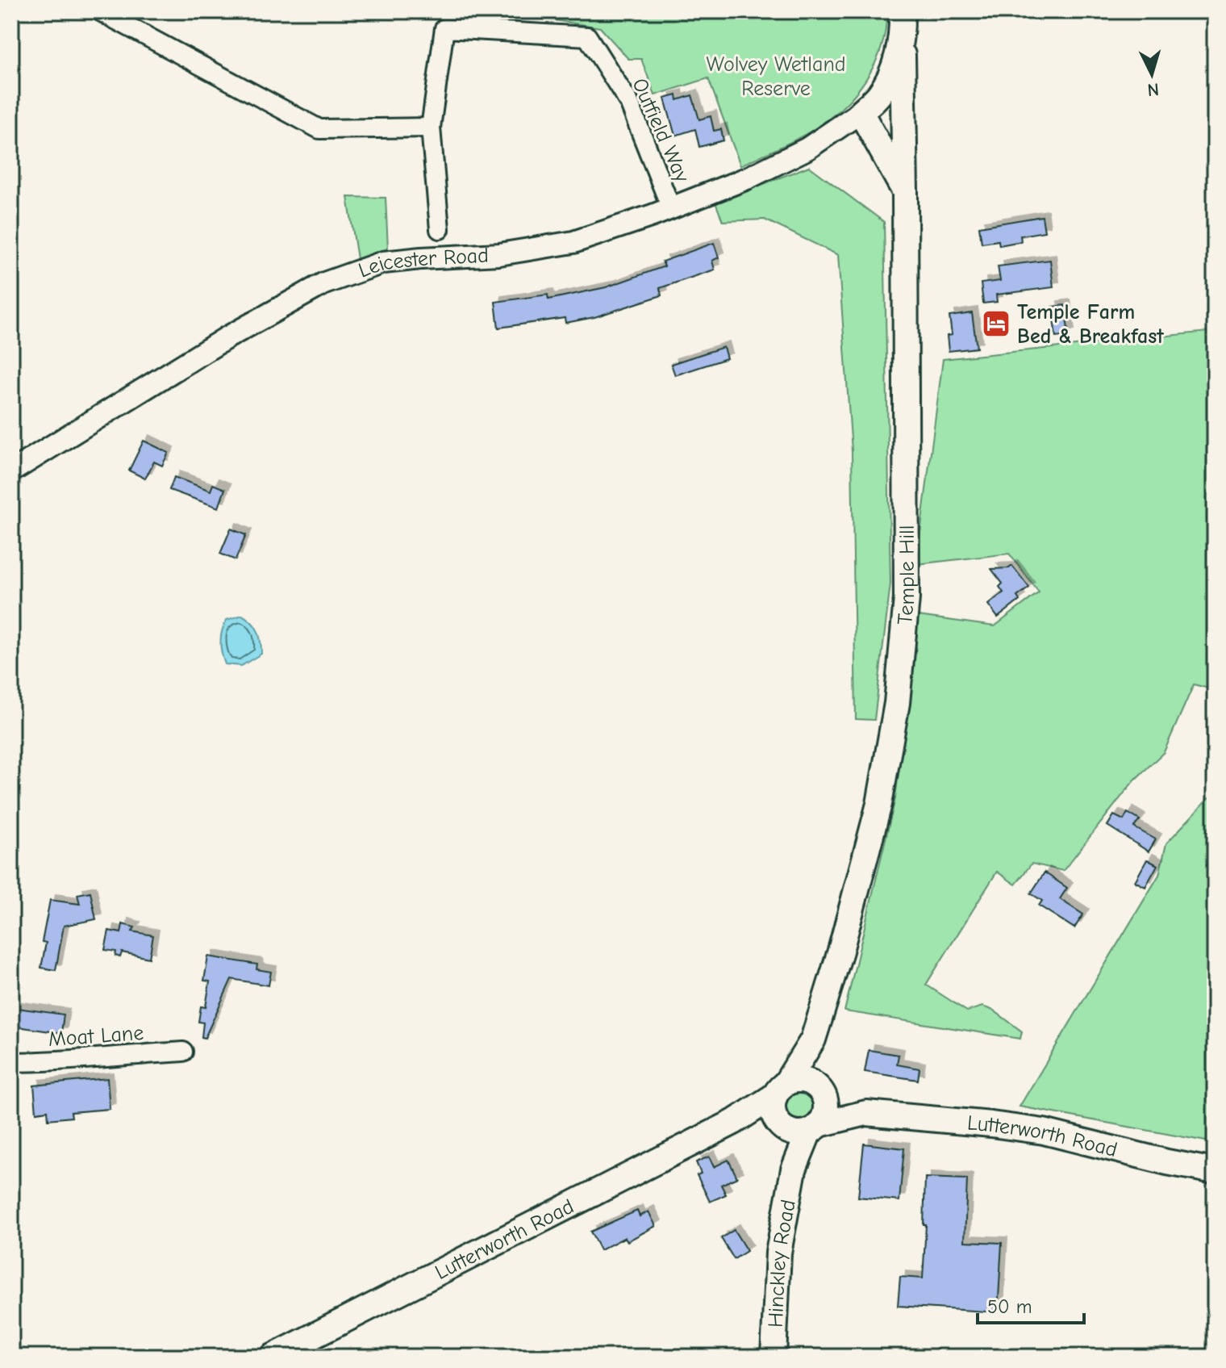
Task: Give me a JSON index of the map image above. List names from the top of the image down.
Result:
{
  "streets": {
    "main road": ["Temple Hill", "Lutterworth Road", "Hinckley Road"],
    "street": ["Outfield Way", "Leicester Road", "Moat Lane"]
  },
  "crossings": [
    ["Outfield Way", "Leicester Road"],
    ["Leicester Road", "Temple Hill"],
    ["Temple Hill", "Lutterworth Road"],
    ["Temple Hill", "Hinckley Road"],
    ["Lutterworth Road", "Hinckley Road"]
  ],
  "parks": ["Wolvey Wetland Reserve"],
  "places": {
    "hotel": ["Temple Farm Bed & Breakfast"]
  },
  "scale_bar": "50 m",
  "north": "bottom"
}
